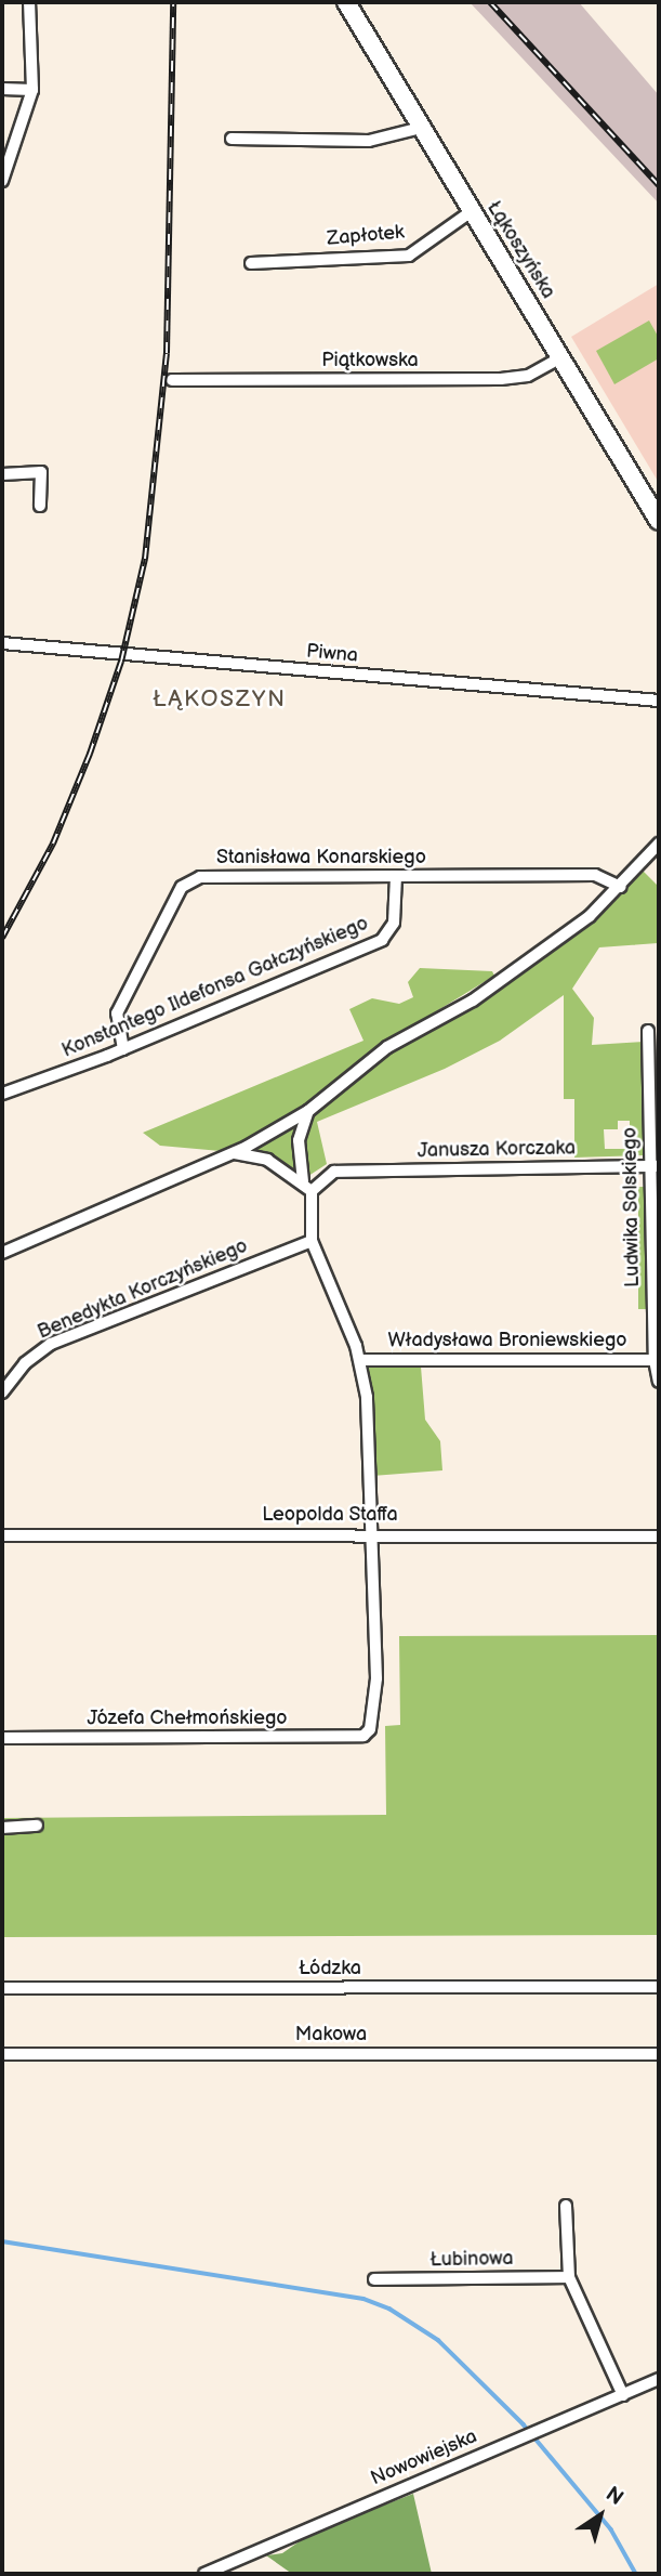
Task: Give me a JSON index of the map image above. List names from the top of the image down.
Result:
{
  "streets": {
    "street": [
      "Zapłotek",
      "Łąkoszyńska",
      "Piątkowska",
      "Piwna",
      "Stanisława Konarskiego",
      "Konstantego Ildefonsa Gałczyńskiego",
      "Janusza Korczaka",
      "Ludwika Solskiego",
      "Benedykta Korczyńskiego",
      "Władysława Broniewskiego",
      "Leopolda Staffa",
      "Józefa Chełmońskiego",
      "Łódzka",
      "Makowa",
      "Łubinowa",
      "Nowowiejska"
    ]
  },
  "crossings": [
    ["Zapłotek", "Łąkoszyńska"],
    ["Łąkoszyńska", "Piątkowska"],
    ["Stanisława Konarskiego", "Konstantego Ildefonsa Gałczyńskiego"],
    ["Janusza Korczaka", "Ludwika Solskiego"],
    ["Ludwika Solskiego", "Władysława Broniewskiego"],
    ["Leopolda Staffa", "Józefa Chełmońskiego"]
  ],
  "districts": ["ŁĄKOSZYN"],
  "north": "top right"
}
